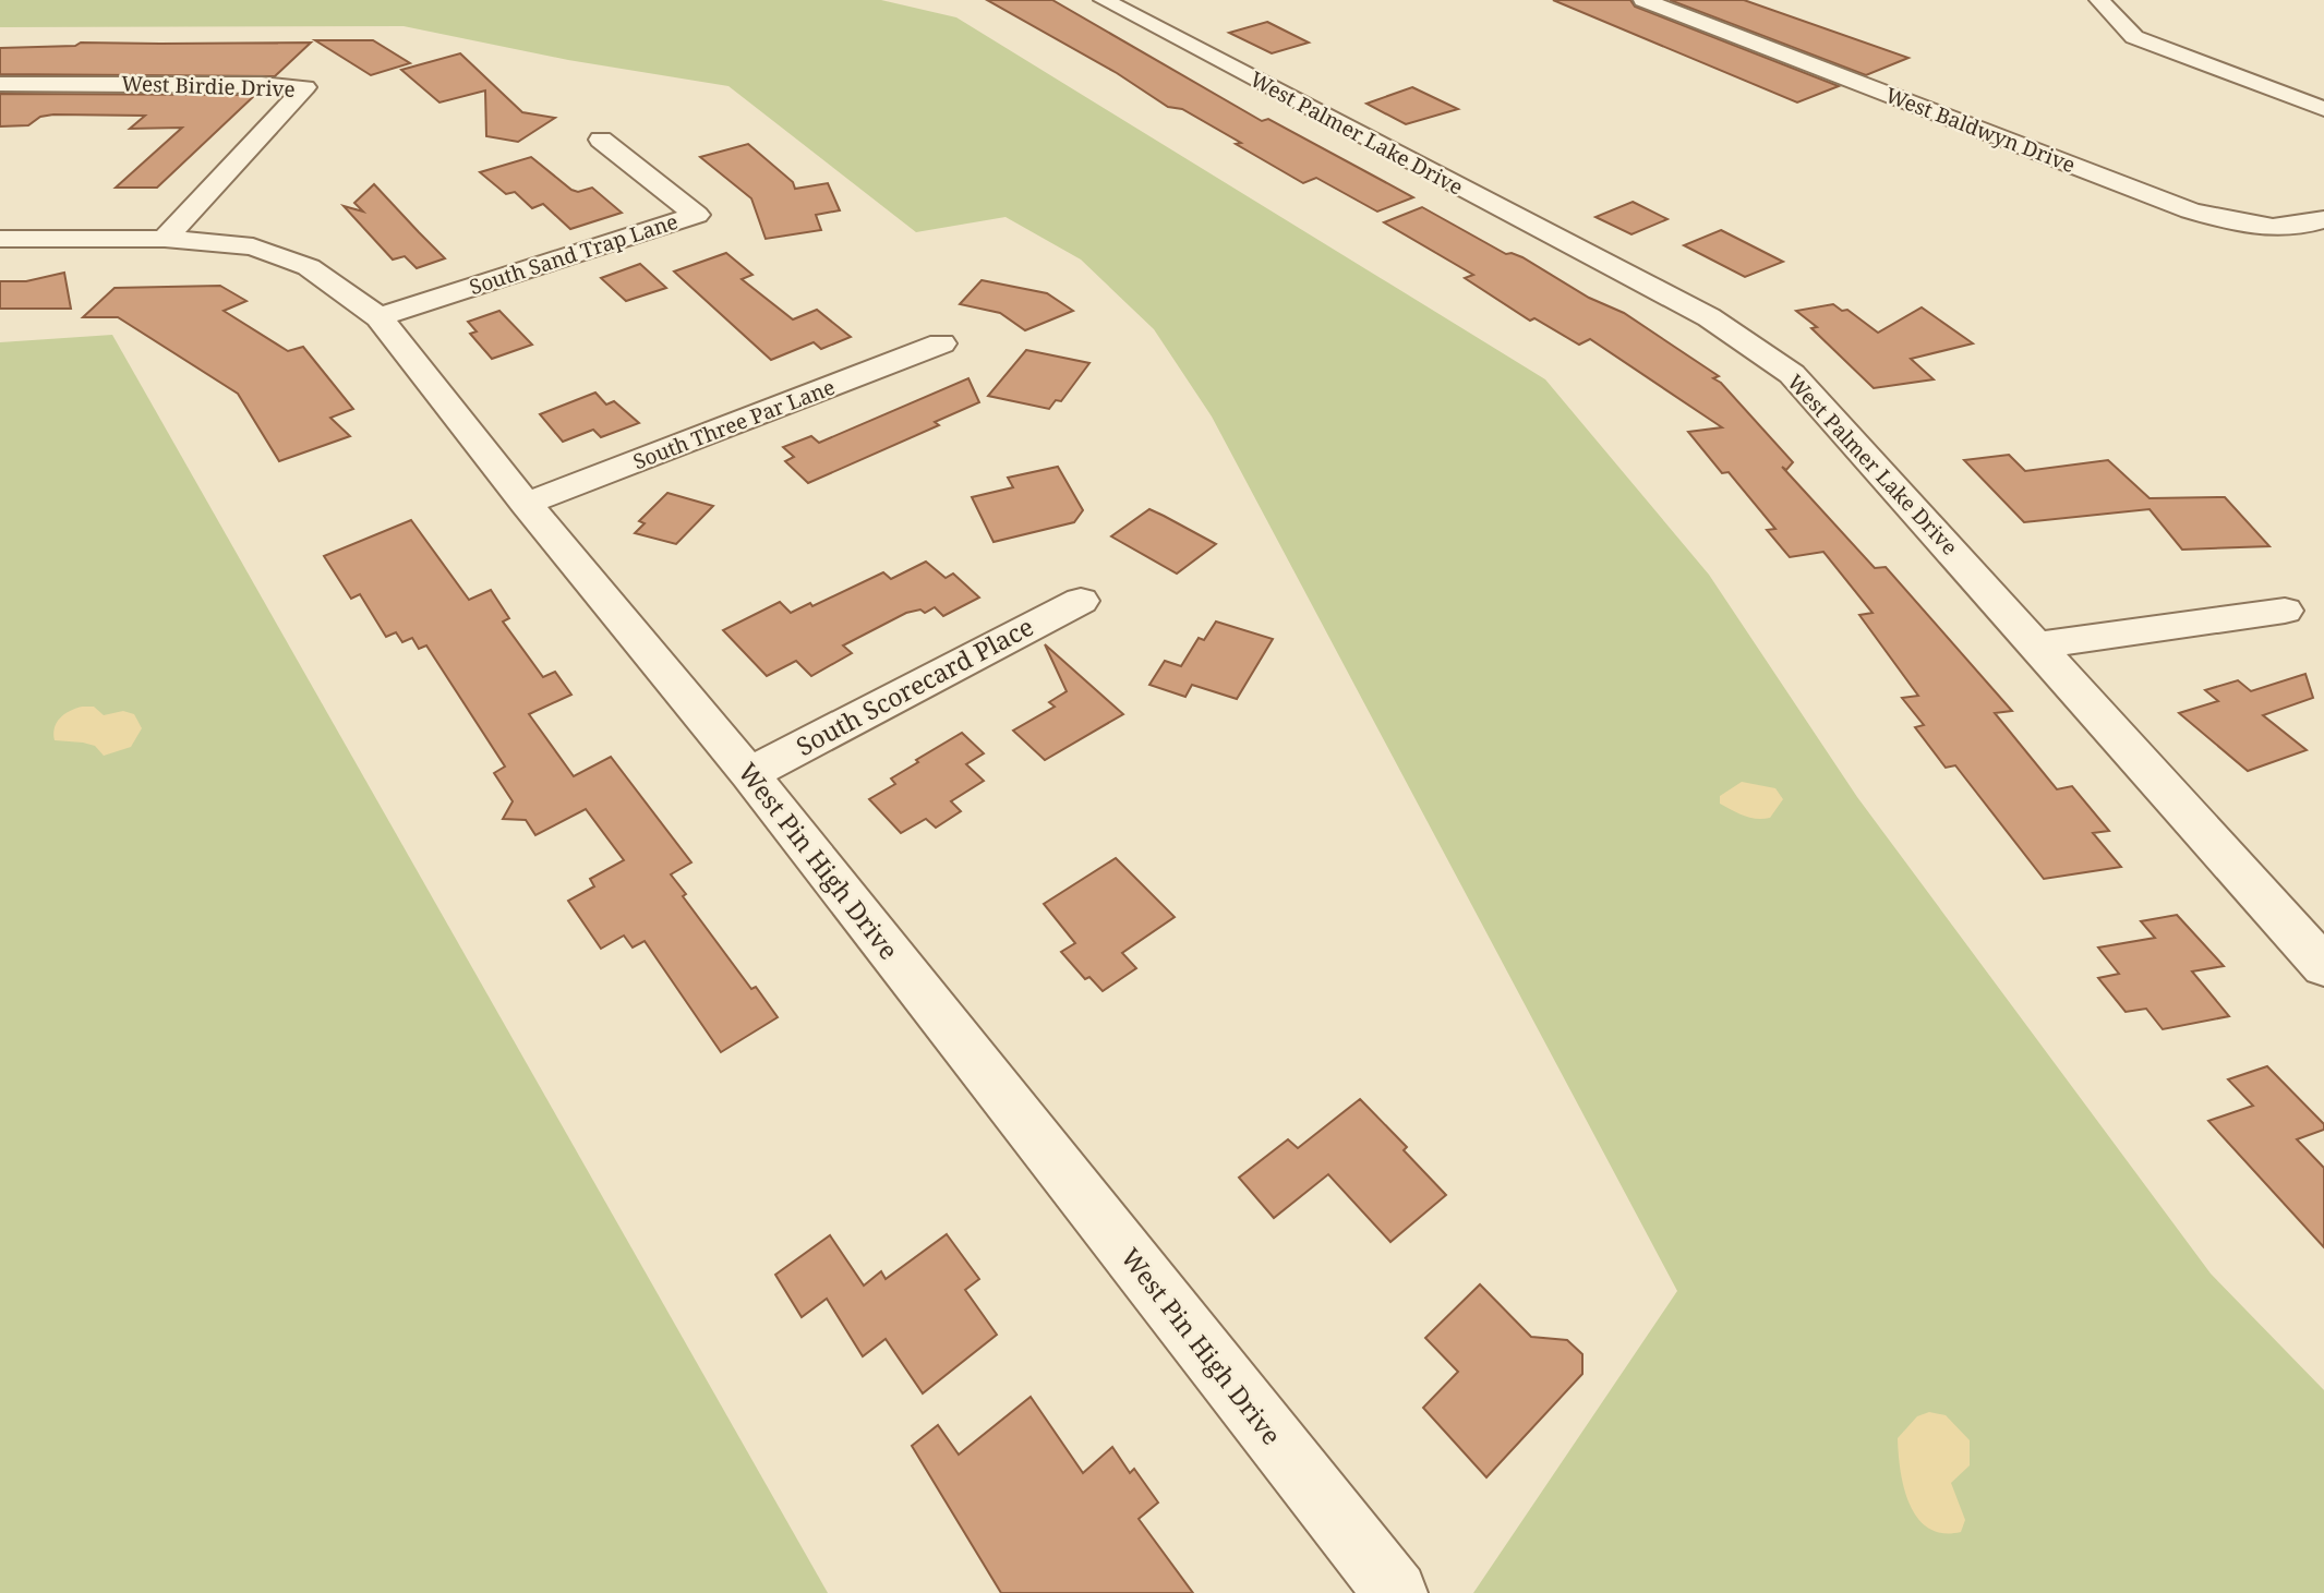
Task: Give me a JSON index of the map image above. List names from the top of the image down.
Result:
{
  "streets": {
    "street": [
      "West Birdie Drive",
      "West Baldwyn Drive",
      "West Palmer Lake Drive",
      "South Sand Trap Lane",
      "South Three Par Lane",
      "South Scorecard Place",
      "West Pin High Drive"
    ]
  },
  "crossings": [
    ["West Birdie Drive", "West Pin High Drive"],
    ["South Sand Trap Lane", "West Pin High Drive"],
    ["South Three Par Lane", "West Pin High Drive"],
    ["South Scorecard Place", "West Pin High Drive"]
  ]
}
